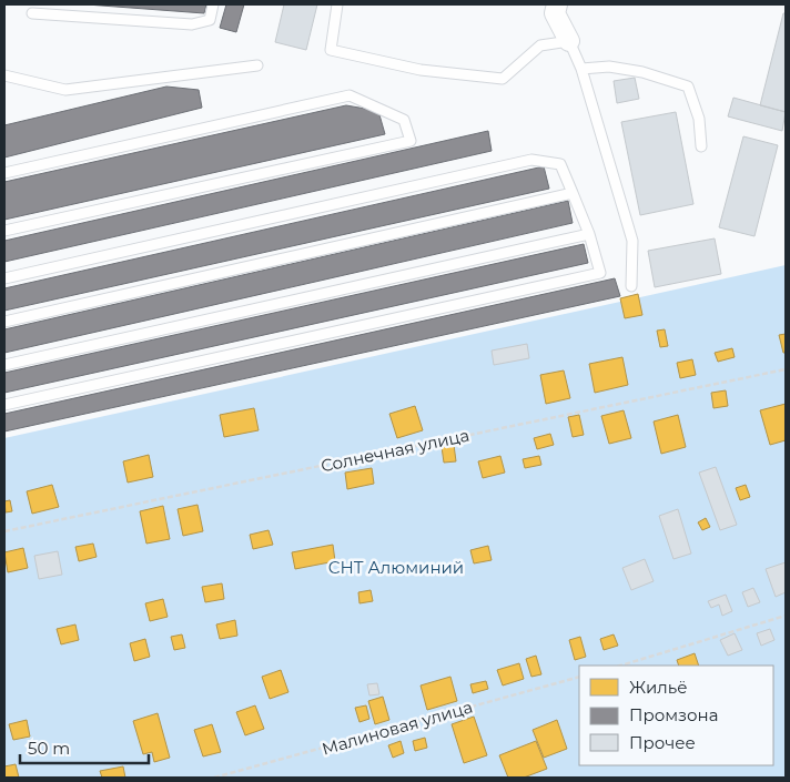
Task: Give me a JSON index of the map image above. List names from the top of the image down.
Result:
{
  "streets": {
    "path": ["Солнечная улица", "Малиновая улица"]
  },
  "parks": ["СНТ Алюминий"],
  "legend": ["Жильё", "Промзона", "Прочее"],
  "scale_bar": "50 m"
}
